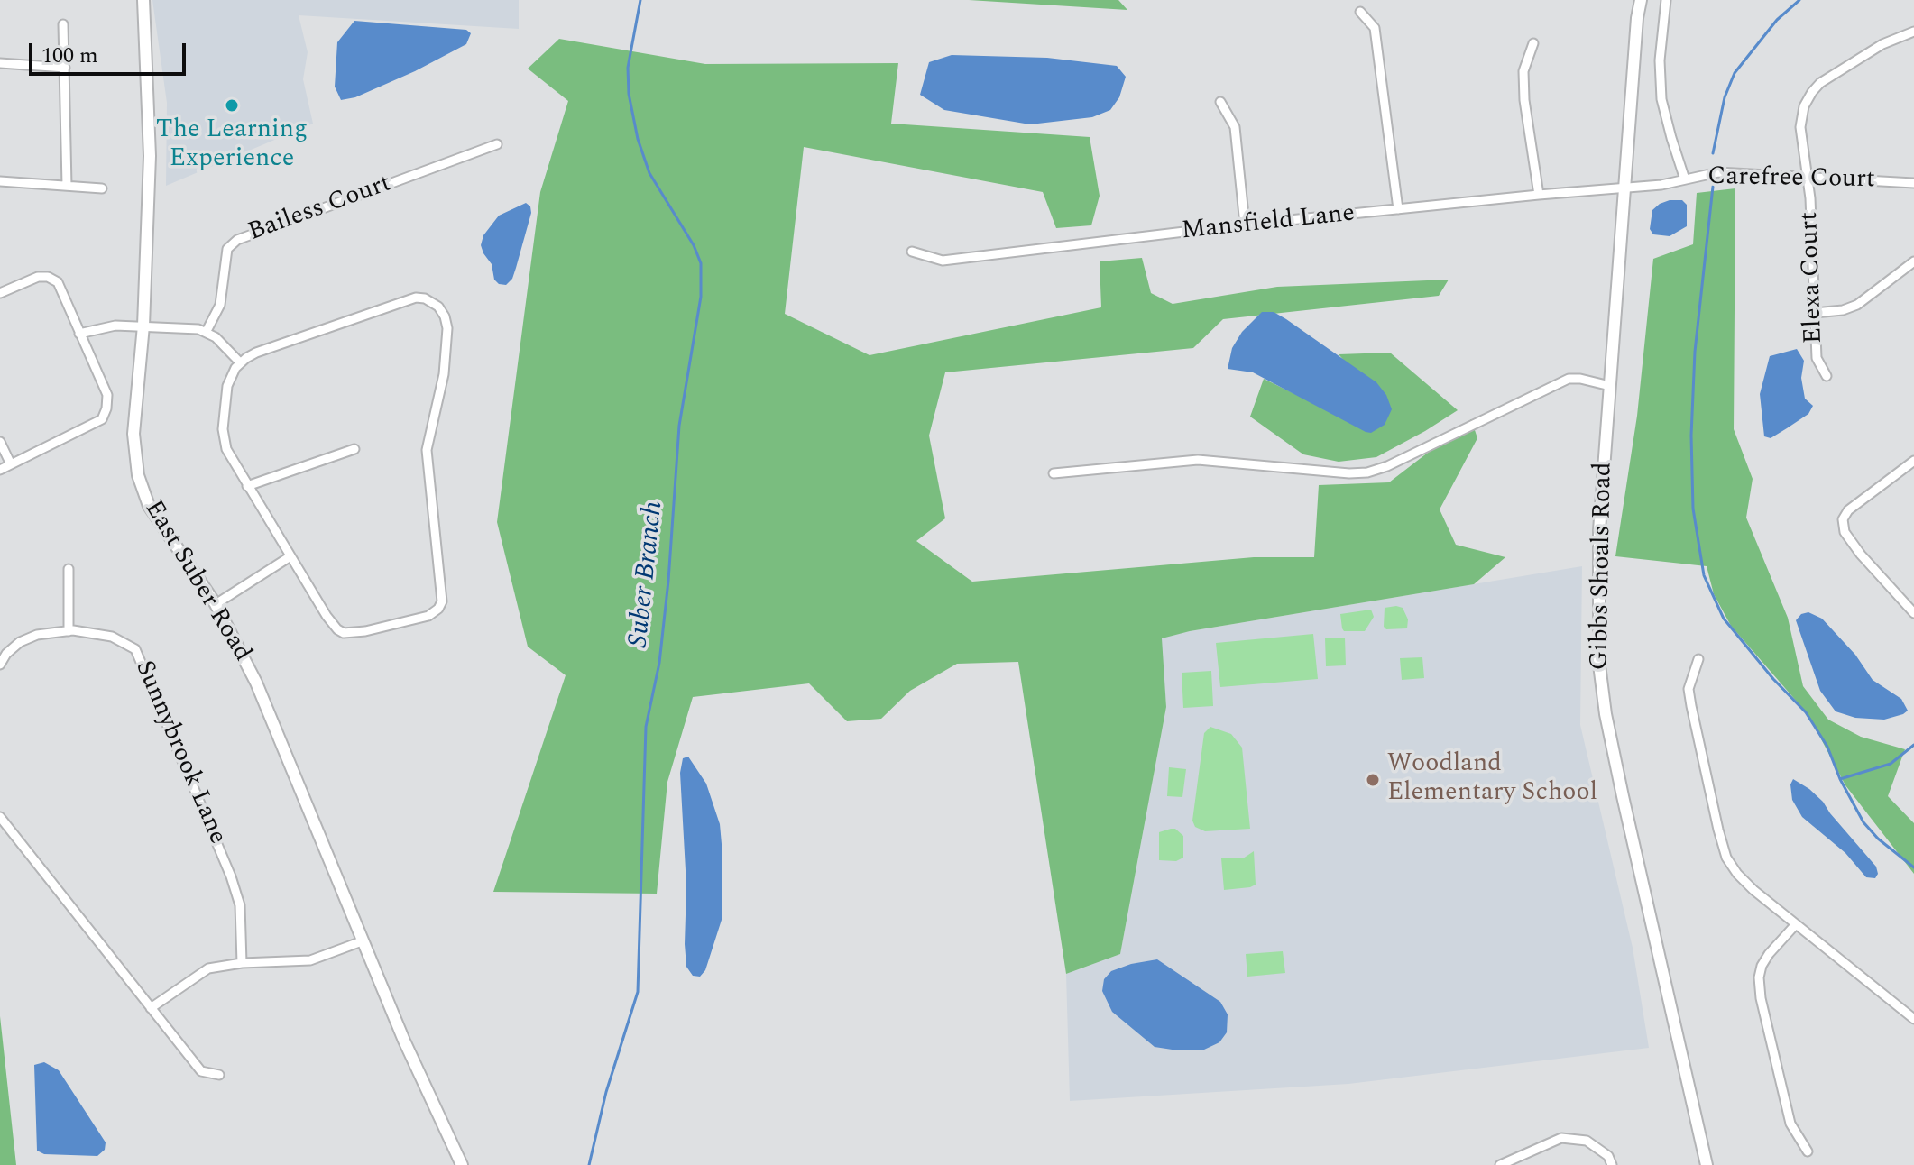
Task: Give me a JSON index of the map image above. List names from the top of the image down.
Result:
{
  "streets": {
    "street": [
      "Carefree Court",
      "Bailess Court",
      "Mansfield Lane",
      "Elexa Court",
      "Gibbs Shoals Road",
      "East Suber Road",
      "Sunnybrook Lane"
    ]
  },
  "crossings": [
    ["Carefree Court", "Mansfield Lane"],
    ["Carefree Court", "Elexa Court"],
    ["Carefree Court", "Gibbs Shoals Road"],
    ["Mansfield Lane", "Gibbs Shoals Road"]
  ],
  "water": ["Suber Branch"],
  "places": ["The Learning Experience", "Woodland Elementary School"],
  "scale_bar": "100 m"
}
